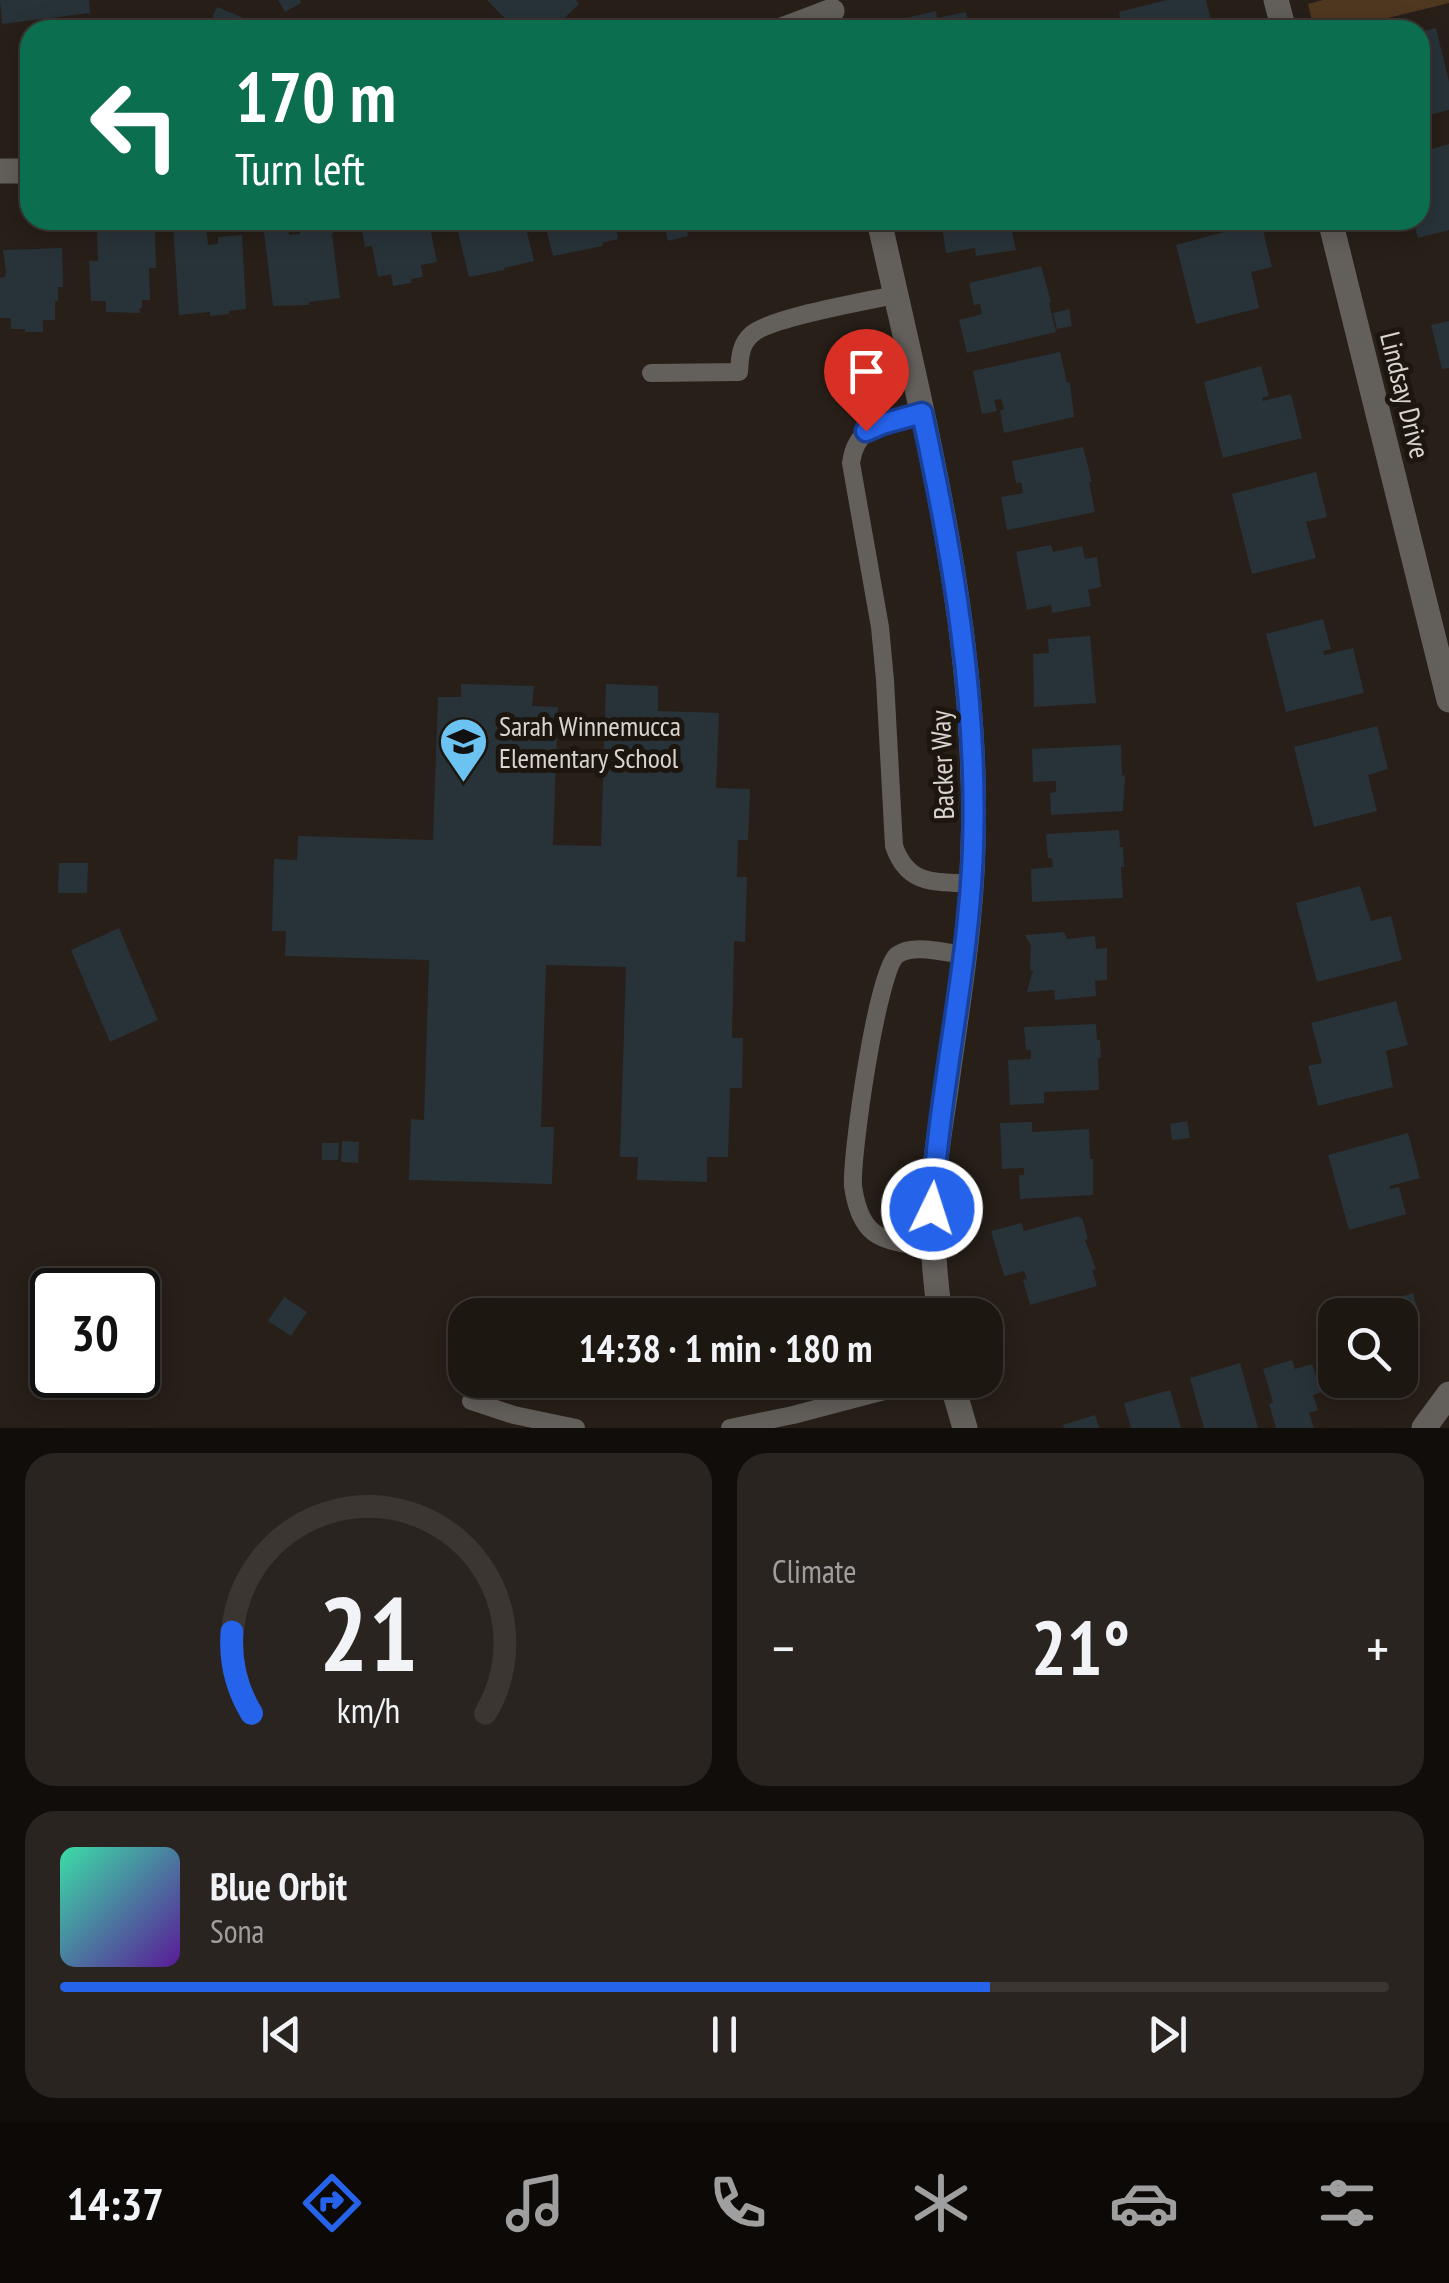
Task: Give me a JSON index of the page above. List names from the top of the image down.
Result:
{
  "streets": {
    "street": ["Lindsay Drive", "Backer Way"]
  },
  "places": {
    "school or university": ["Sarah Winnemucca Elementary School"]
  },
  "page": {
    "turn": ["170 m", "Turn left"],
    "limit": "30",
    "trip": "14:38 · 1 min · 180 m",
    "tile": "Climate",
    "heat": ["−", "21°", "+"],
    "song": ["Blue Orbit", "Sona"],
    "tabs": "14:37",
    "gauge": ["21", "km/h"]
  }
}
